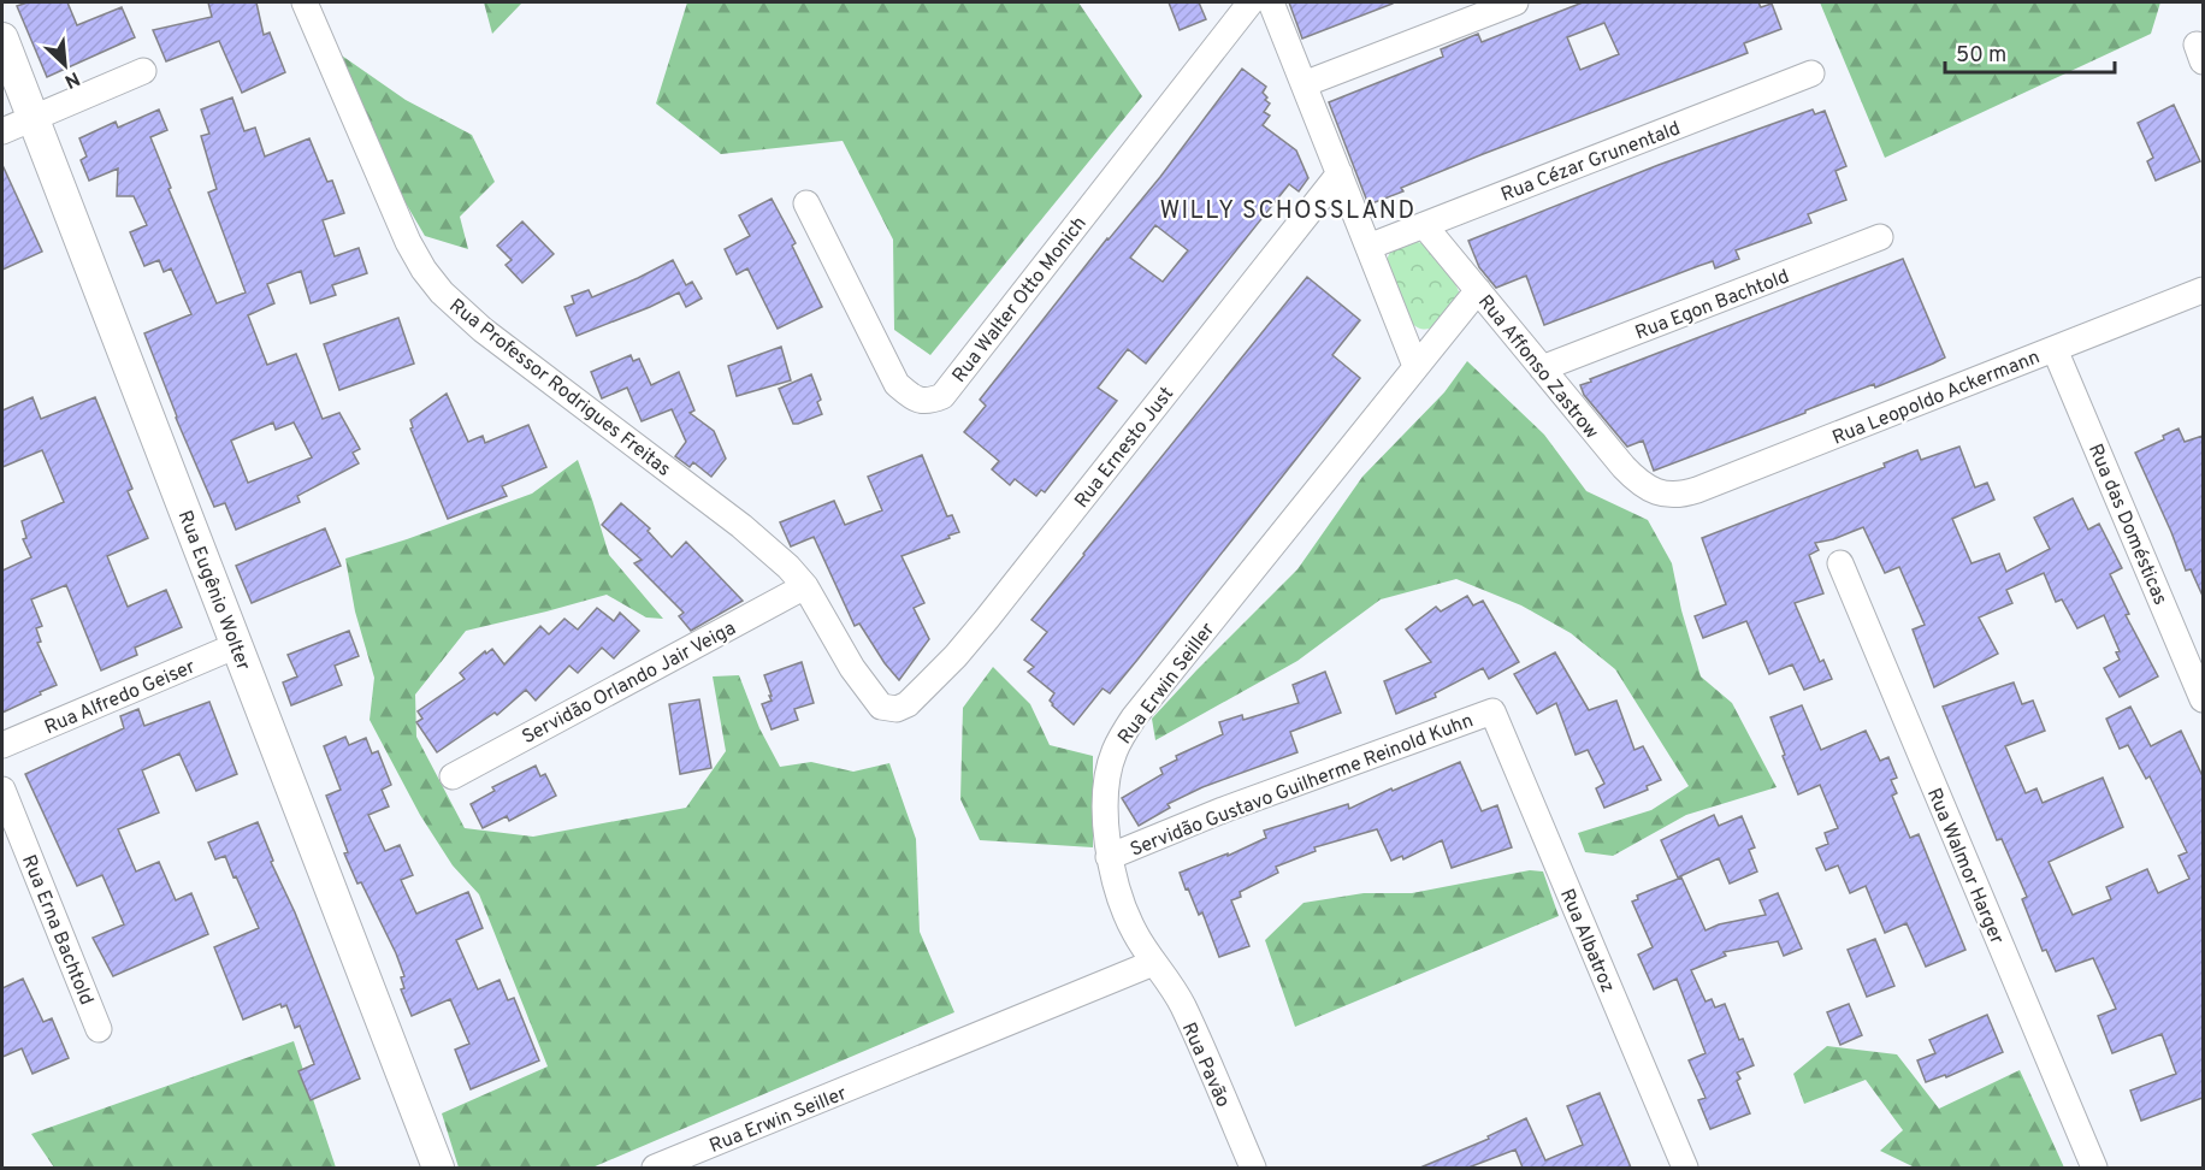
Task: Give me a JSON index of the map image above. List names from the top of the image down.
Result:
{
  "streets": {
    "street": [
      "Rua Cézar Grunentald",
      "Rua Walter Otto Monich",
      "Rua Egon Bachtold",
      "Rua Affonso Zastrow",
      "Rua Professor Rodrigues Freitas",
      "Rua Leopoldo Ackermann",
      "Rua Ernesto Just",
      "Rua das Domésticas",
      "Rua Eugênio Wolter",
      "Servidão Orlando Jair Veiga",
      "Rua Erwin Seiller",
      "Rua Alfredo Geiser",
      "Servidão Gustavo Guilherme Reinold Kuhn",
      "Rua Walmor Harger",
      "Rua Erna Bachtold",
      "Rua Albatroz",
      "Rua Pavão"
    ]
  },
  "crossings": [
    ["Rua Cézar Grunentald", "Rua Affonso Zastrow"],
    ["Rua Egon Bachtold", "Rua Affonso Zastrow"],
    ["Rua Affonso Zastrow", "Rua Leopoldo Ackermann"],
    ["Rua Affonso Zastrow", "Rua Erwin Seiller"],
    ["Rua Professor Rodrigues Freitas", "Rua Ernesto Just"],
    ["Rua Professor Rodrigues Freitas", "Servidão Orlando Jair Veiga"],
    ["Rua Leopoldo Ackermann", "Rua das Domésticas"],
    ["Rua Eugênio Wolter", "Rua Alfredo Geiser"],
    ["Rua Erwin Seiller", "Servidão Gustavo Guilherme Reinold Kuhn"],
    ["Rua Erwin Seiller", "Rua Pavão"],
    ["Servidão Gustavo Guilherme Reinold Kuhn", "Rua Albatroz"]
  ],
  "districts": ["WILLY SCHOSSLAND"],
  "scale_bar": "50 m",
  "north": "bottom right"
}
